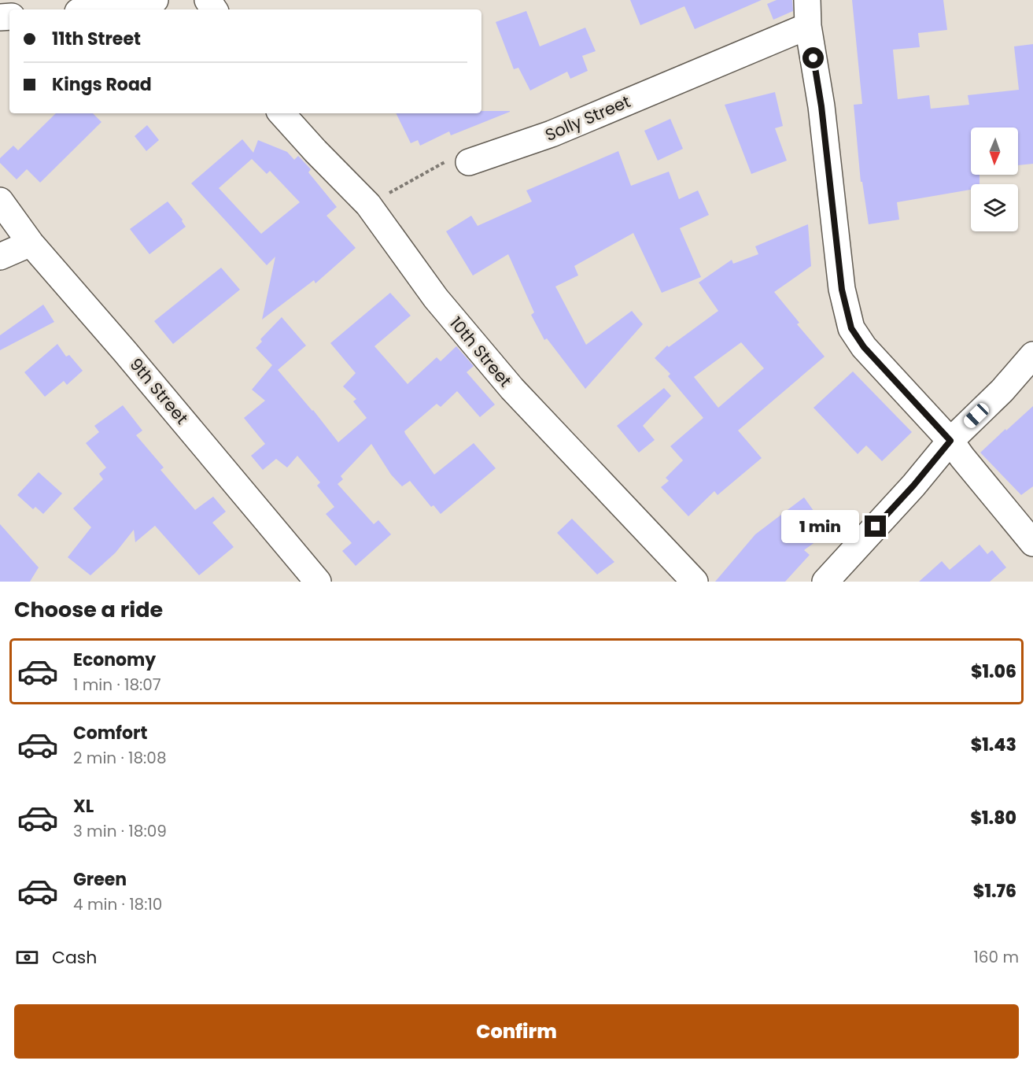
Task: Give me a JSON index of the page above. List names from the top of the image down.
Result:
{
  "streets": {
    "street": ["Solly Street", "10th Street", "9th Street"]
  },
  "north": "bottom",
  "page": {
    "banner": ["11th Street", "Kings Road"],
    "bubble": "1 min",
    "heading": "Choose a ride",
    "list": [
      {
        "name": "Economy",
        "note": "1 min · 18:07",
        "value": "$1.06"
      },
      {
        "name": "Comfort",
        "note": "2 min · 18:08",
        "value": "$1.43"
      },
      {
        "name": "XL",
        "note": "3 min · 18:09",
        "value": "$1.80"
      },
      {
        "name": "Green",
        "note": "4 min · 18:10",
        "value": "$1.76"
      }
    ],
    "pay": ["Cash", "160 m"],
    "buttons": "Confirm"
  }
}
